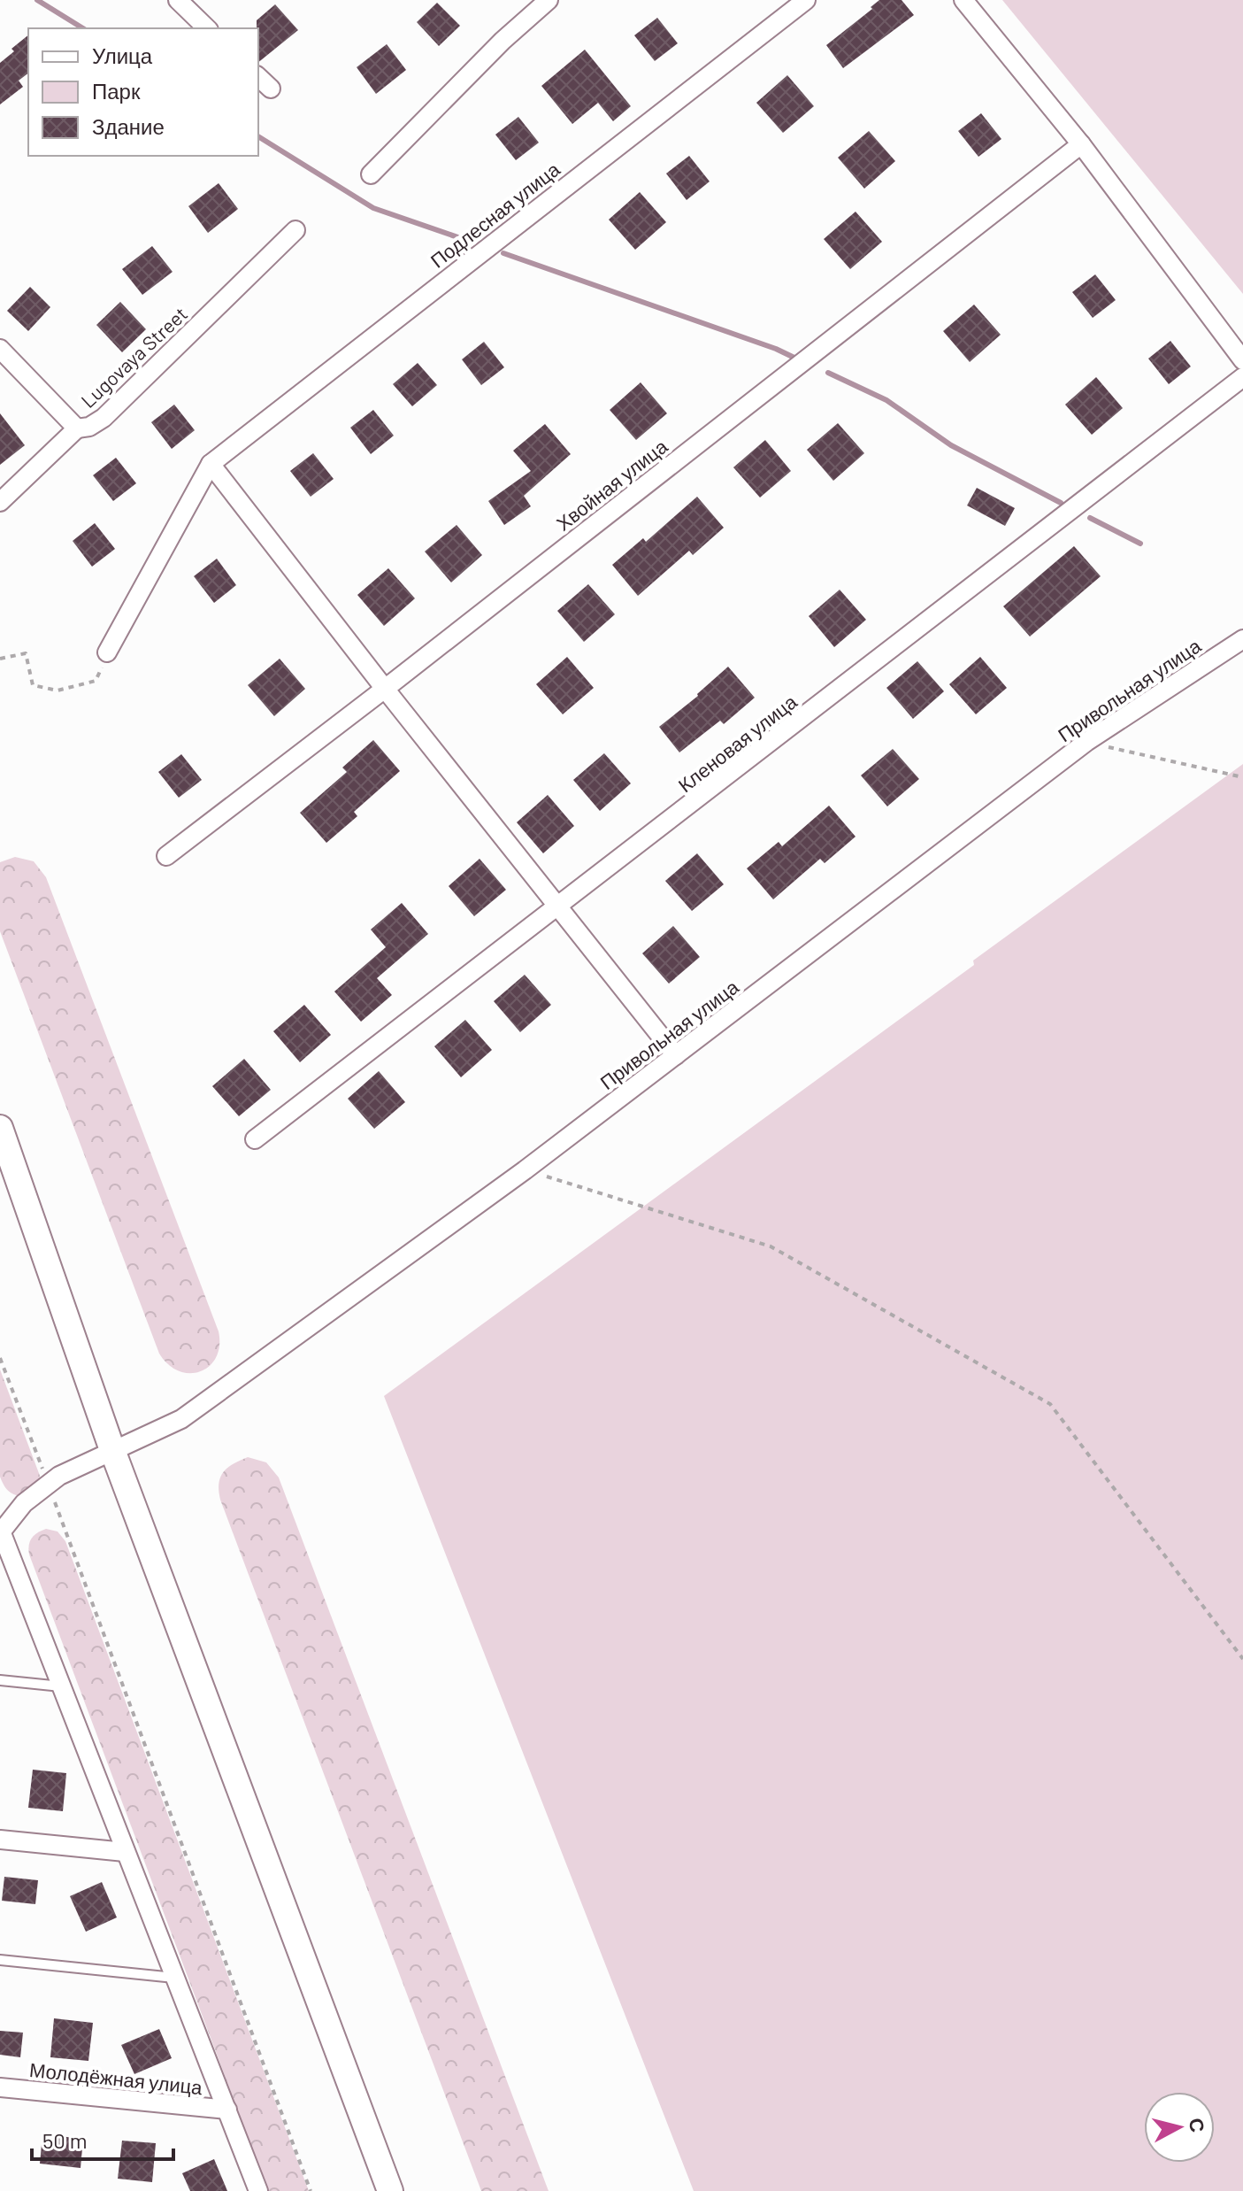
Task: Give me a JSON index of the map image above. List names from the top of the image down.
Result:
{
  "streets": {
    "street": [
      "Подлесная улица",
      "Lugovaya Street",
      "Хвойная улица",
      "Привольная улица",
      "Кленовая улица",
      "Молодёжная улица"
    ]
  },
  "legend": ["Улица", "Парк", "Здание"],
  "scale_bar": "50 m",
  "north": "right"
}
